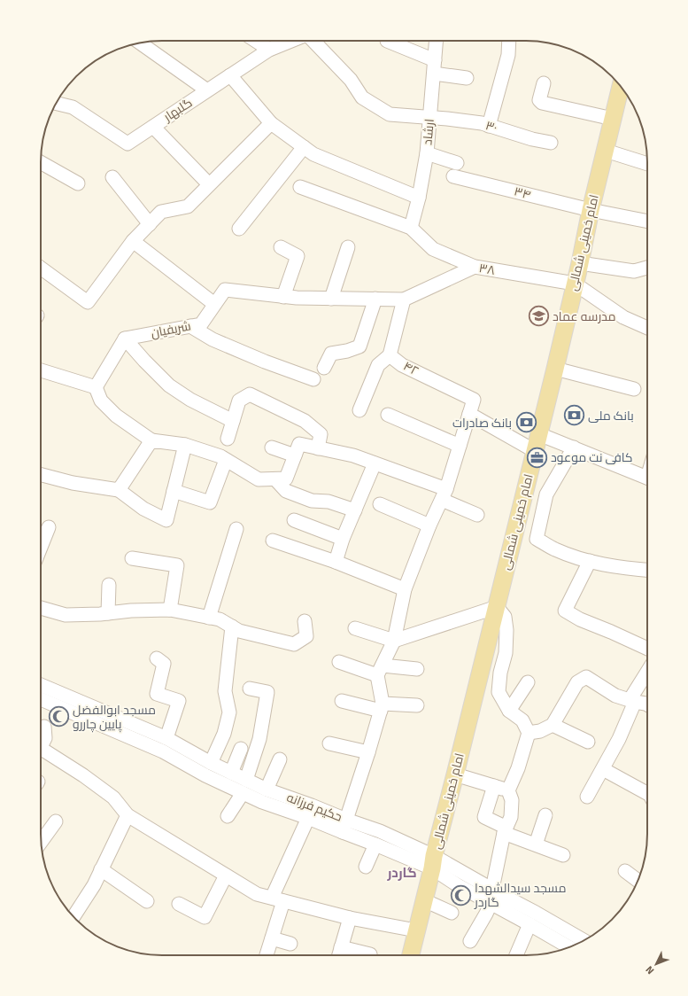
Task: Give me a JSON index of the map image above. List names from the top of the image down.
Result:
{
  "streets": {
    "main road": ["امام خمینی شمالی"],
    "street": [
      "گلبهار",
      "۳۰",
      "ارشاد",
      "۳۴",
      "۳۸",
      "شریفیان",
      "۴۲",
      "حکیم فرزانه"
    ]
  },
  "crossings": [
    ["۳۰", "ارشاد"],
    ["ارشاد", "۳۸"],
    ["۳۴", "امام خمینی شمالی"],
    ["امام خمینی شمالی", "۳۸"],
    ["امام خمینی شمالی", "حکیم فرزانه"],
    ["شریفیان", "۴۲"]
  ],
  "districts": ["گاردر"],
  "places": {
    "school or university": ["مدرسه عماد"],
    "bank": ["بانک ملی", "بانک صادرات"],
    "office": ["کافی نت موعود"],
    "mosque": ["مسجد ابوالفضل پایین چاررو", "مسجد سیدالشهدا گاردر"]
  },
  "north": "bottom left"
}
